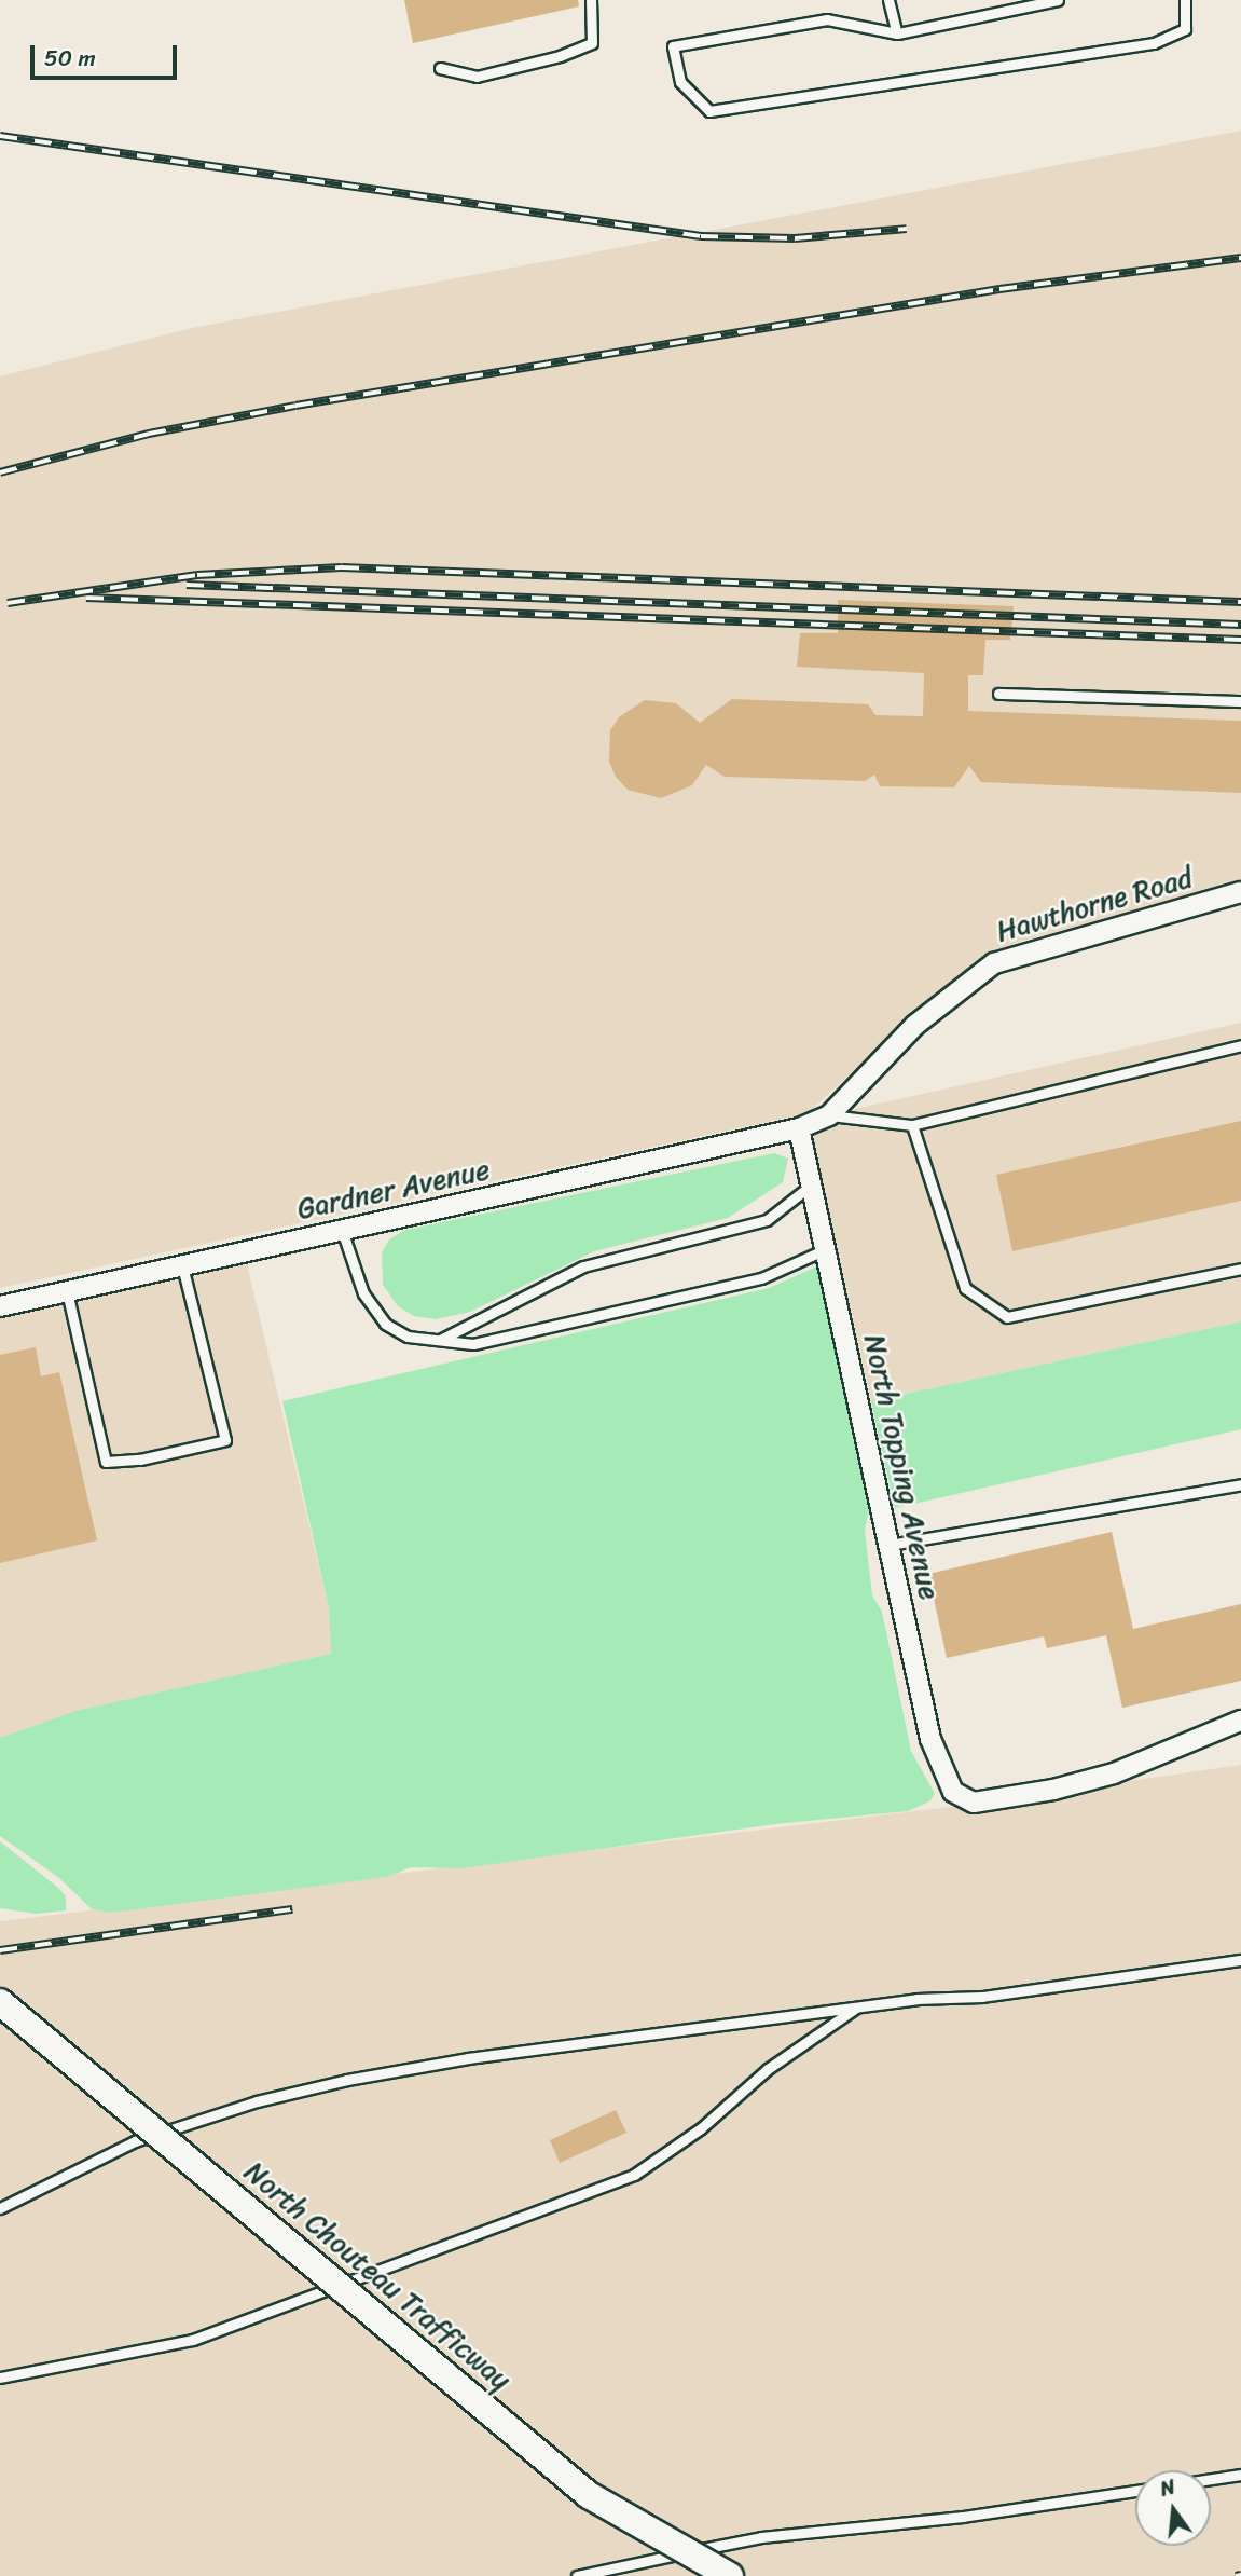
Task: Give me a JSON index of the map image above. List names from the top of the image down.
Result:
{
  "streets": {
    "main road": ["North Chouteau Trafficway"],
    "street": ["Hawthorne Road", "Gardner Avenue", "North Topping Avenue"]
  },
  "crossings": [
    ["Hawthorne Road", "Gardner Avenue"],
    ["Hawthorne Road", "North Topping Avenue"],
    ["Gardner Avenue", "North Topping Avenue"]
  ],
  "scale_bar": "50 m",
  "north": "top"
}
